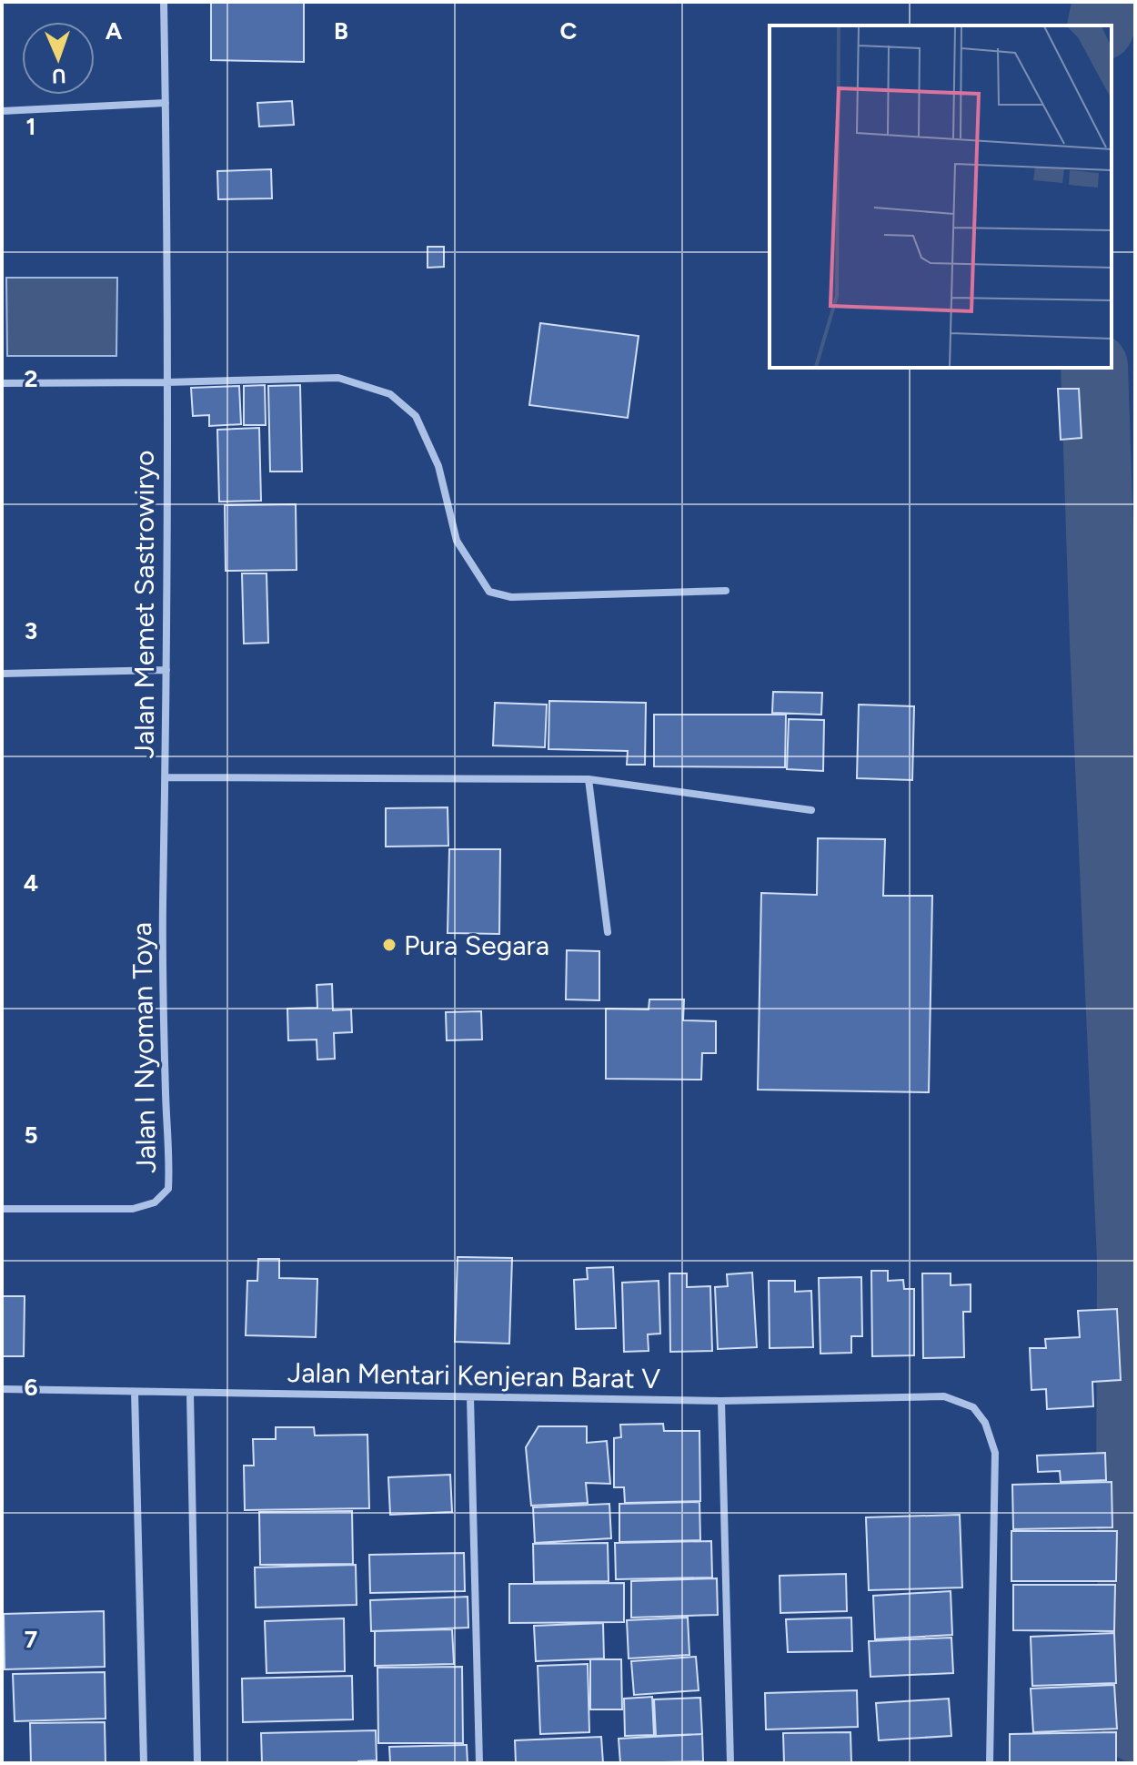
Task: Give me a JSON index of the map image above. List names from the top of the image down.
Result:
{
  "streets": {
    "street": ["Jalan Memet Sastrowiryo", "Jalan I Nyoman Toya", "Jalan Mentari Kenjeran Barat V"]
  },
  "crossings": [
    ["Jalan Memet Sastrowiryo", "Jalan I Nyoman Toya"]
  ],
  "places": ["Pura Segara"],
  "north": "bottom",
  "grid": {
    "columns": ["A", "B", "C"],
    "rows": [
      "1",
      "2",
      "3",
      "4",
      "5",
      "6",
      "7"
    ]
  }
}
